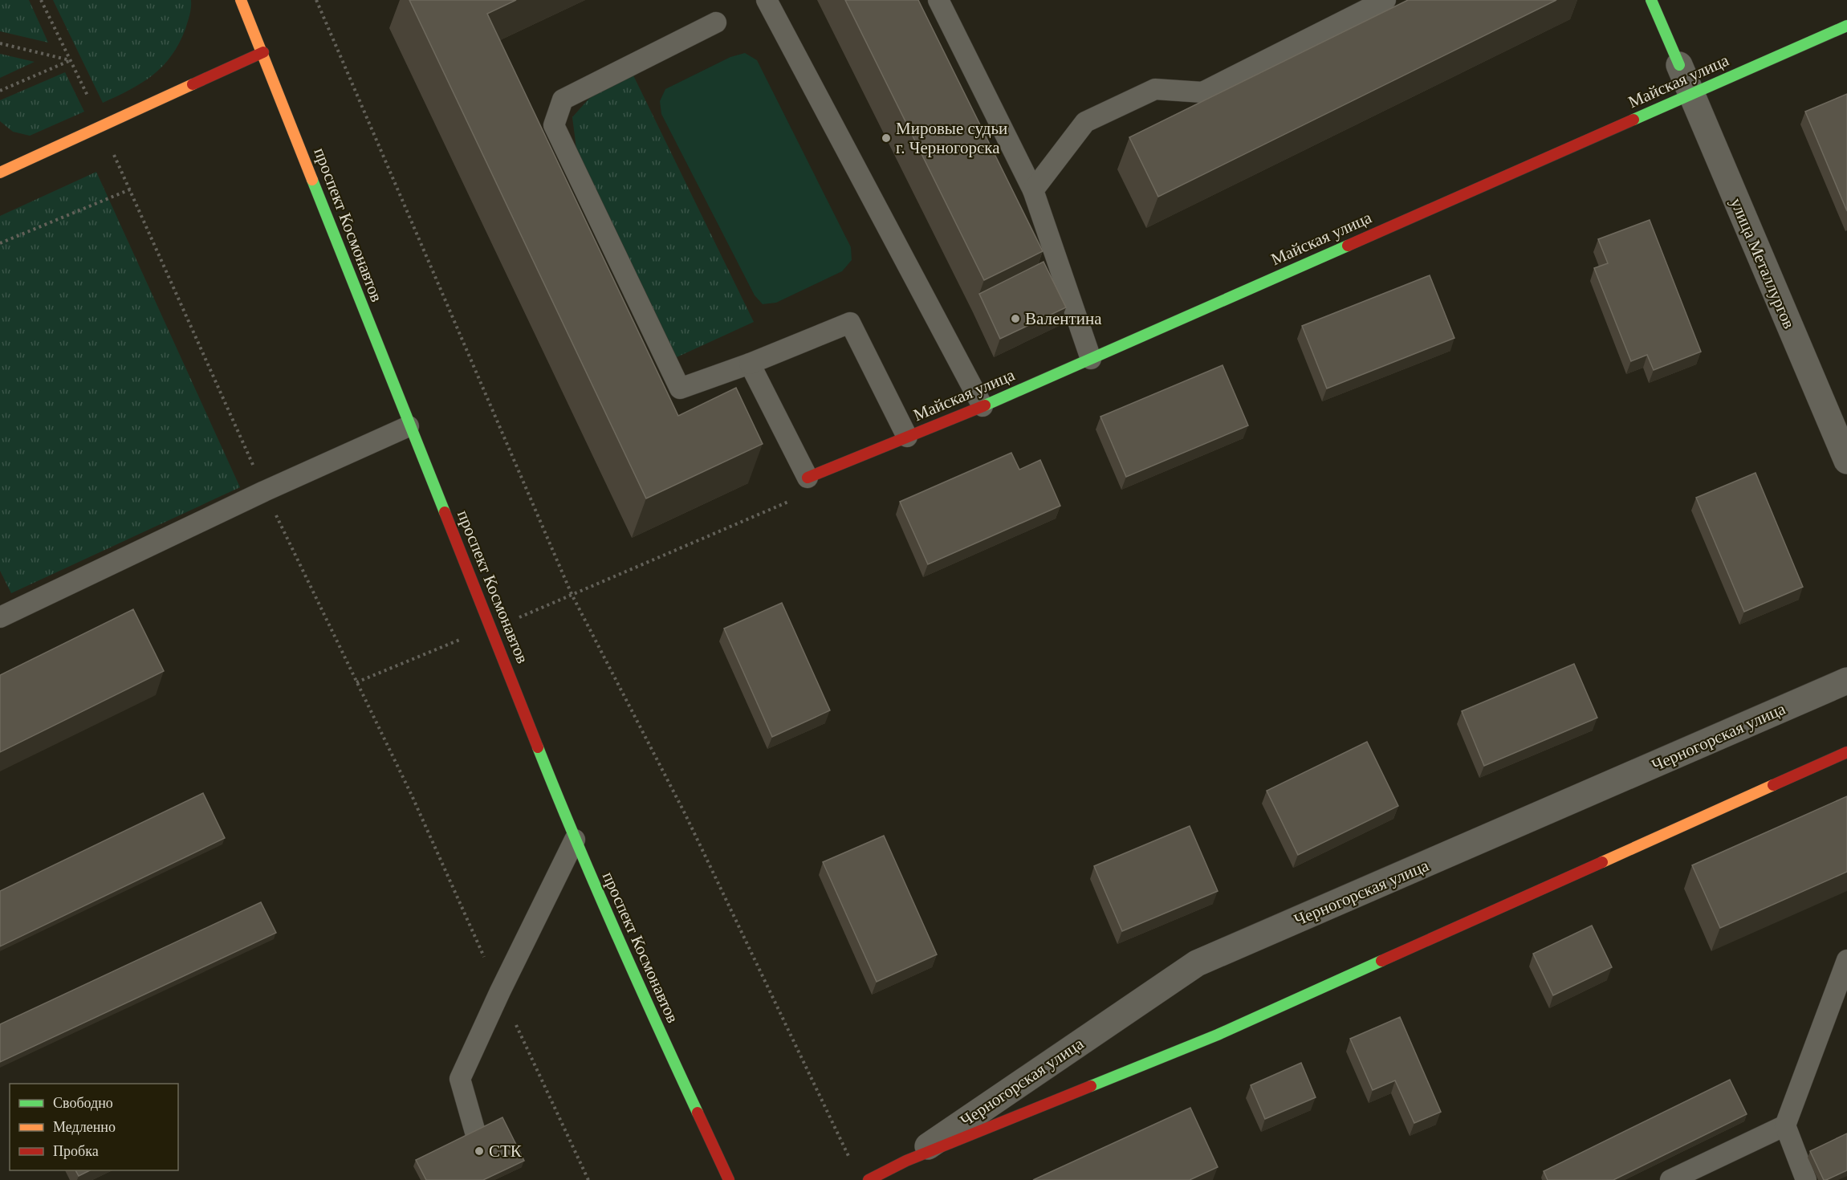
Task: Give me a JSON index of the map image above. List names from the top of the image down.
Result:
{
  "streets": {
    "street": [
      "Майская улица",
      "проспект Космонавтов",
      "улица Металлургов",
      "Черногорская улица"
    ]
  },
  "crossings": [
    ["Майская улица", "улица Металлургов"]
  ],
  "places": ["Мировые судьи г. Черногорска", "Валентина", "СТК"],
  "legend": ["Свободно", "Медленно", "Пробка"]
}
